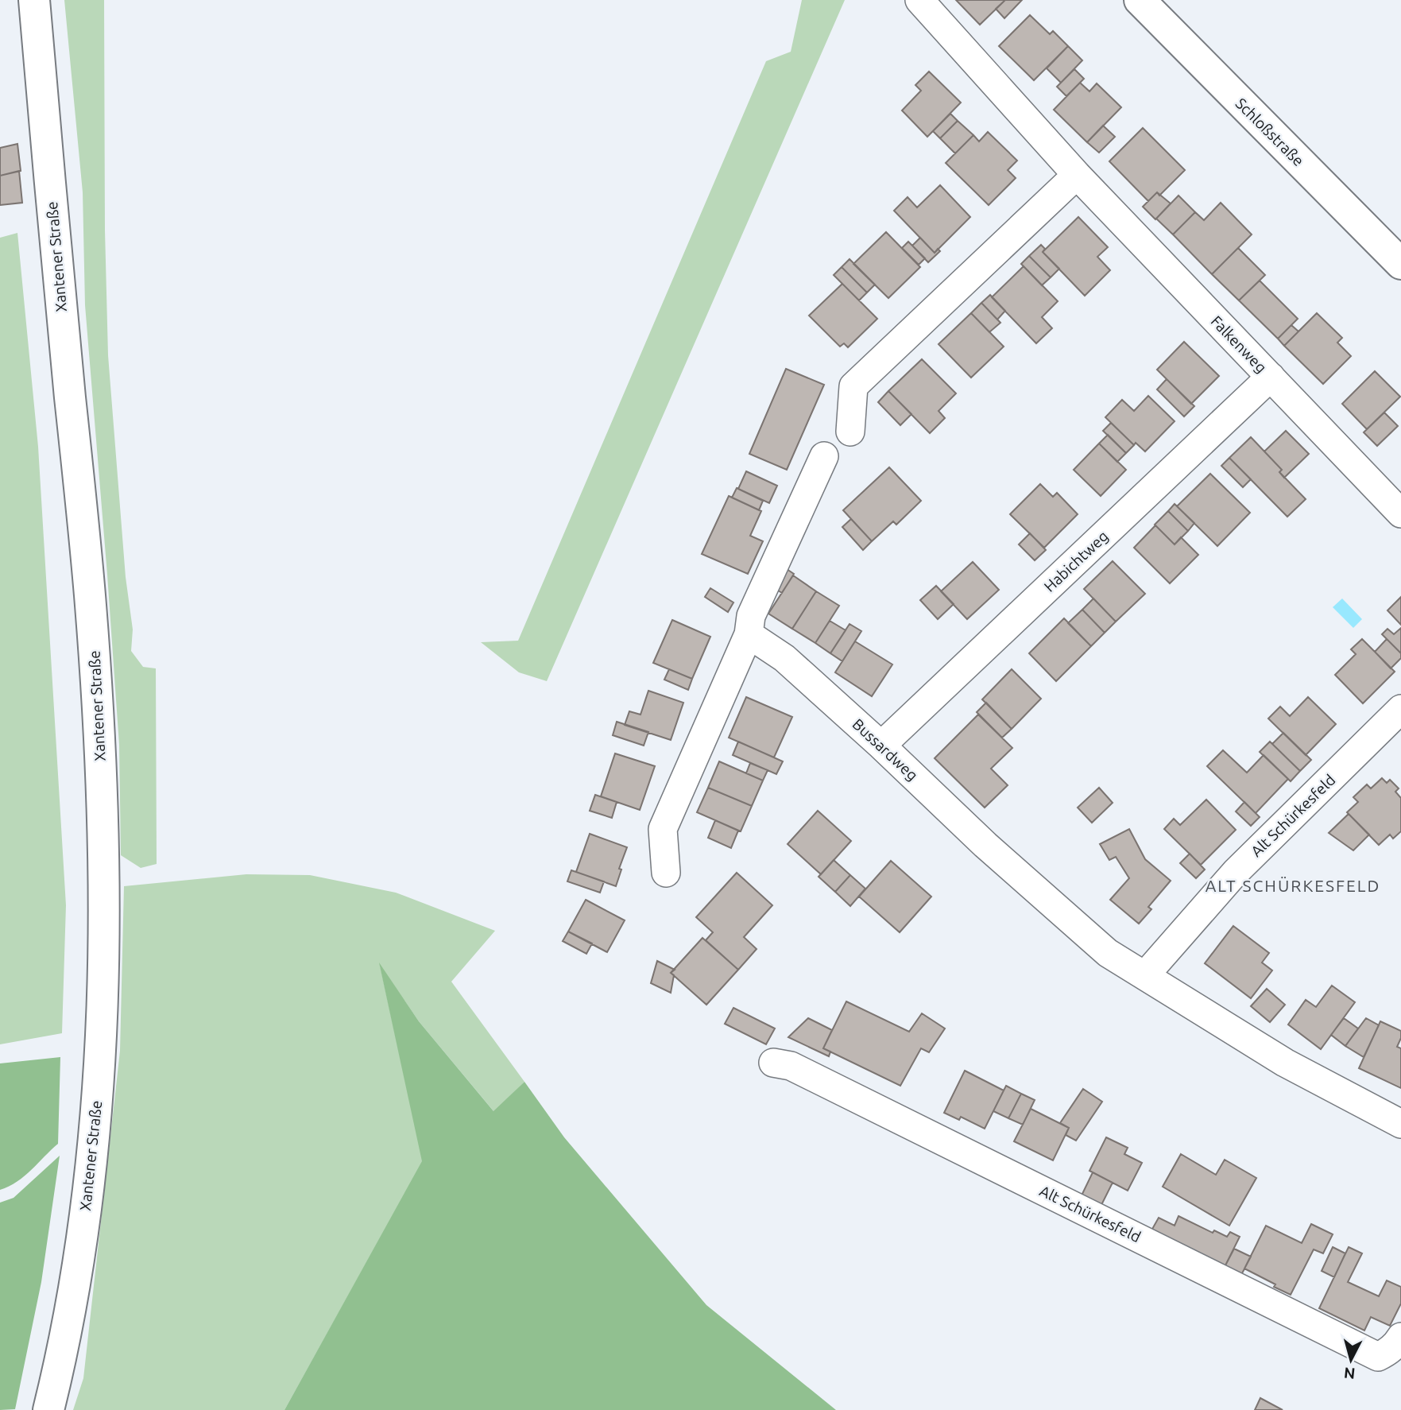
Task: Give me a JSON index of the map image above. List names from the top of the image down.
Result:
{
  "streets": {
    "main road": ["Schloßstraße", "Xantener Straße"],
    "street": [
      "Falkenweg",
      "Habichtweg",
      "Bussardweg",
      "Alt Schürkesfeld"
    ]
  },
  "crossings": [
    ["Falkenweg", "Habichtweg"],
    ["Habichtweg", "Bussardweg"],
    ["Bussardweg", "Alt Schürkesfeld"]
  ],
  "districts": ["ALT SCHÜRKESFELD"],
  "north": "bottom"
}
